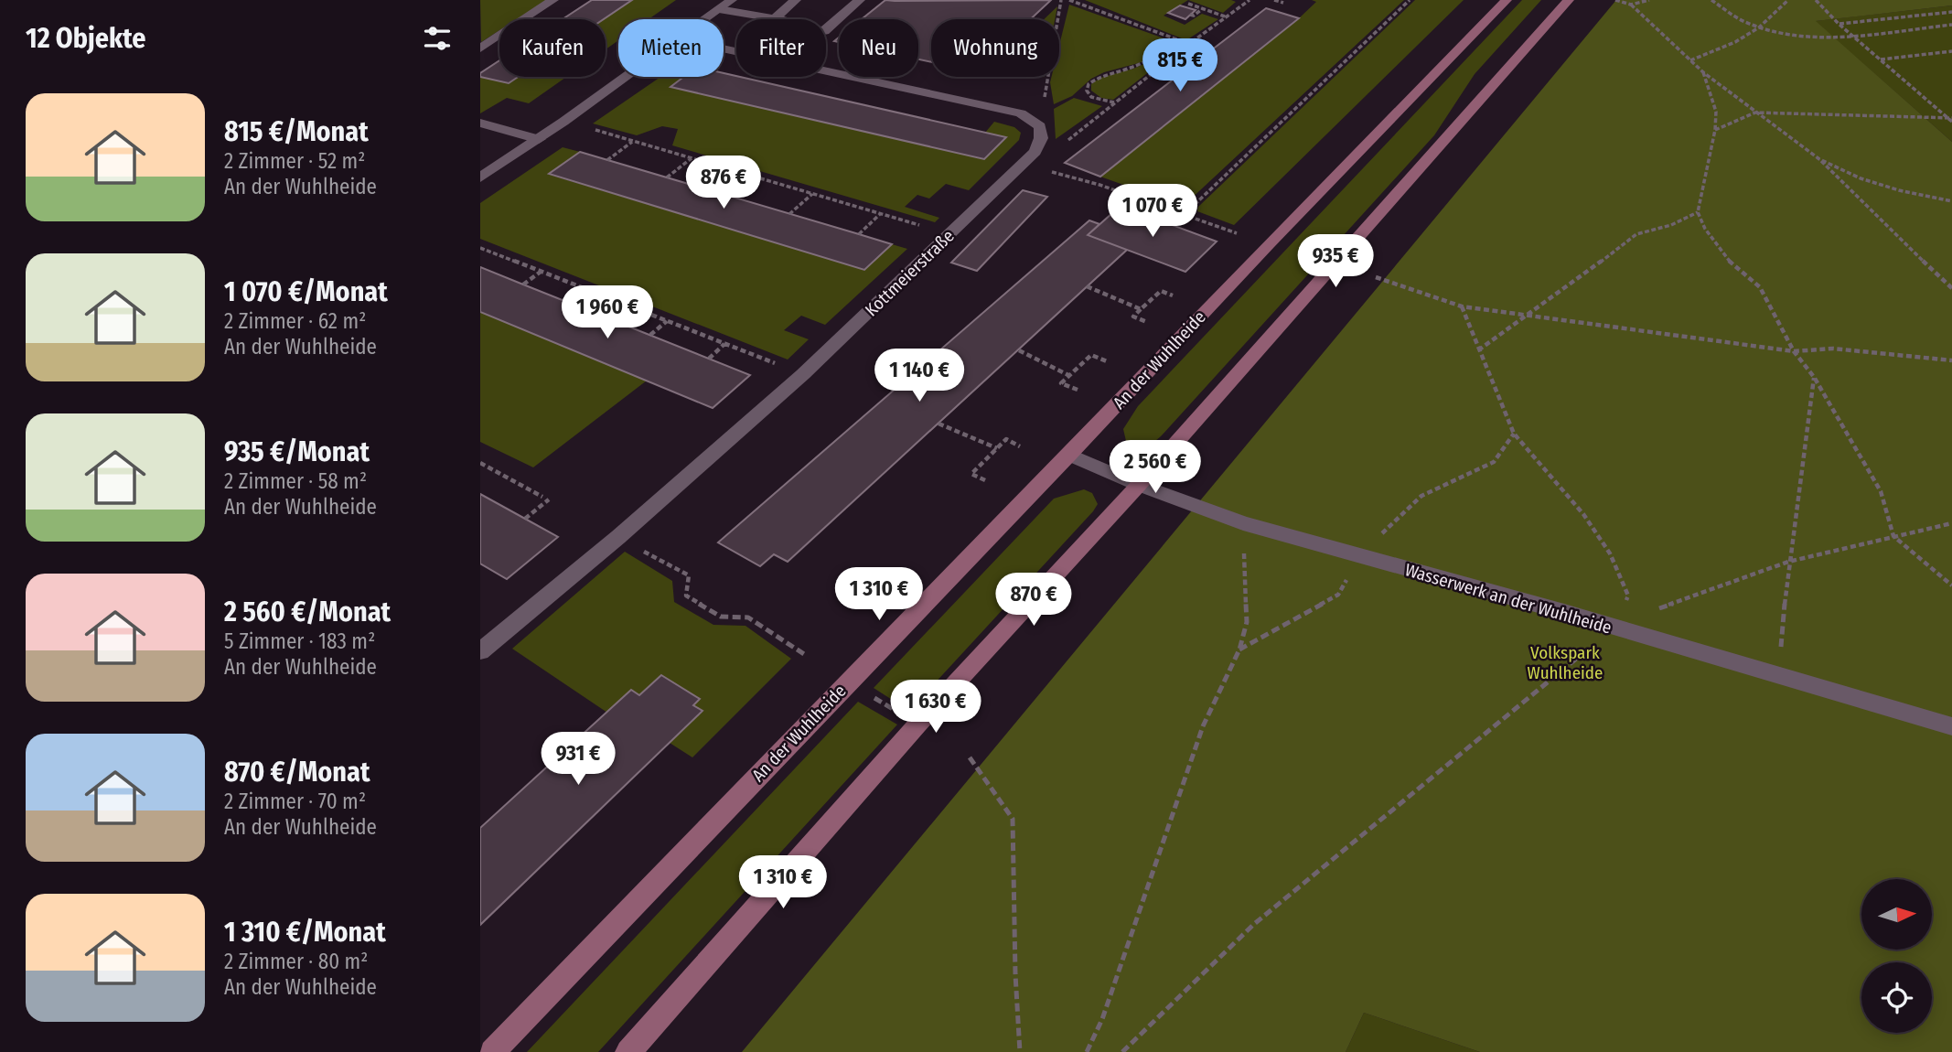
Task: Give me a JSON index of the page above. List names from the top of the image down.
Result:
{
  "streets": {
    "main road": ["An der Wuhlheide"],
    "street": ["Kottmeierstraße", "Wasserwerk an der Wuhlheide"]
  },
  "crossings": [
    ["An der Wuhlheide", "Wasserwerk an der Wuhlheide"]
  ],
  "parks": ["Volkspark Wuhlheide"],
  "north": "right",
  "page": {
    "heading": "12 Objekte",
    "chip": [
      "Kaufen",
      "Mieten",
      "Filter",
      "Neu",
      "Wohnung"
    ],
    "price": [
      "815 €",
      "876 €",
      "1 070 €",
      "935 €",
      "1 960 €",
      "1 140 €",
      "2 560 €",
      "1 310 €",
      "870 €",
      "1 630 €",
      "931 €",
      "1 310 €"
    ],
    "list": [
      {
        "name": "815 €/Monat",
        "note": "2 Zimmer · 52 m² · An der Wuhlheide"
      },
      {
        "name": "1 070 €/Monat",
        "note": "2 Zimmer · 62 m² · An der Wuhlheide"
      },
      {
        "name": "935 €/Monat",
        "note": "2 Zimmer · 58 m² · An der Wuhlheide"
      },
      {
        "name": "2 560 €/Monat",
        "note": "5 Zimmer · 183 m² · An der Wuhlheide"
      },
      {
        "name": "870 €/Monat",
        "note": "2 Zimmer · 70 m² · An der Wuhlheide"
      },
      {
        "name": "1 310 €/Monat",
        "note": "2 Zimmer · 80 m² · An der Wuhlheide"
      }
    ]
  }
}
